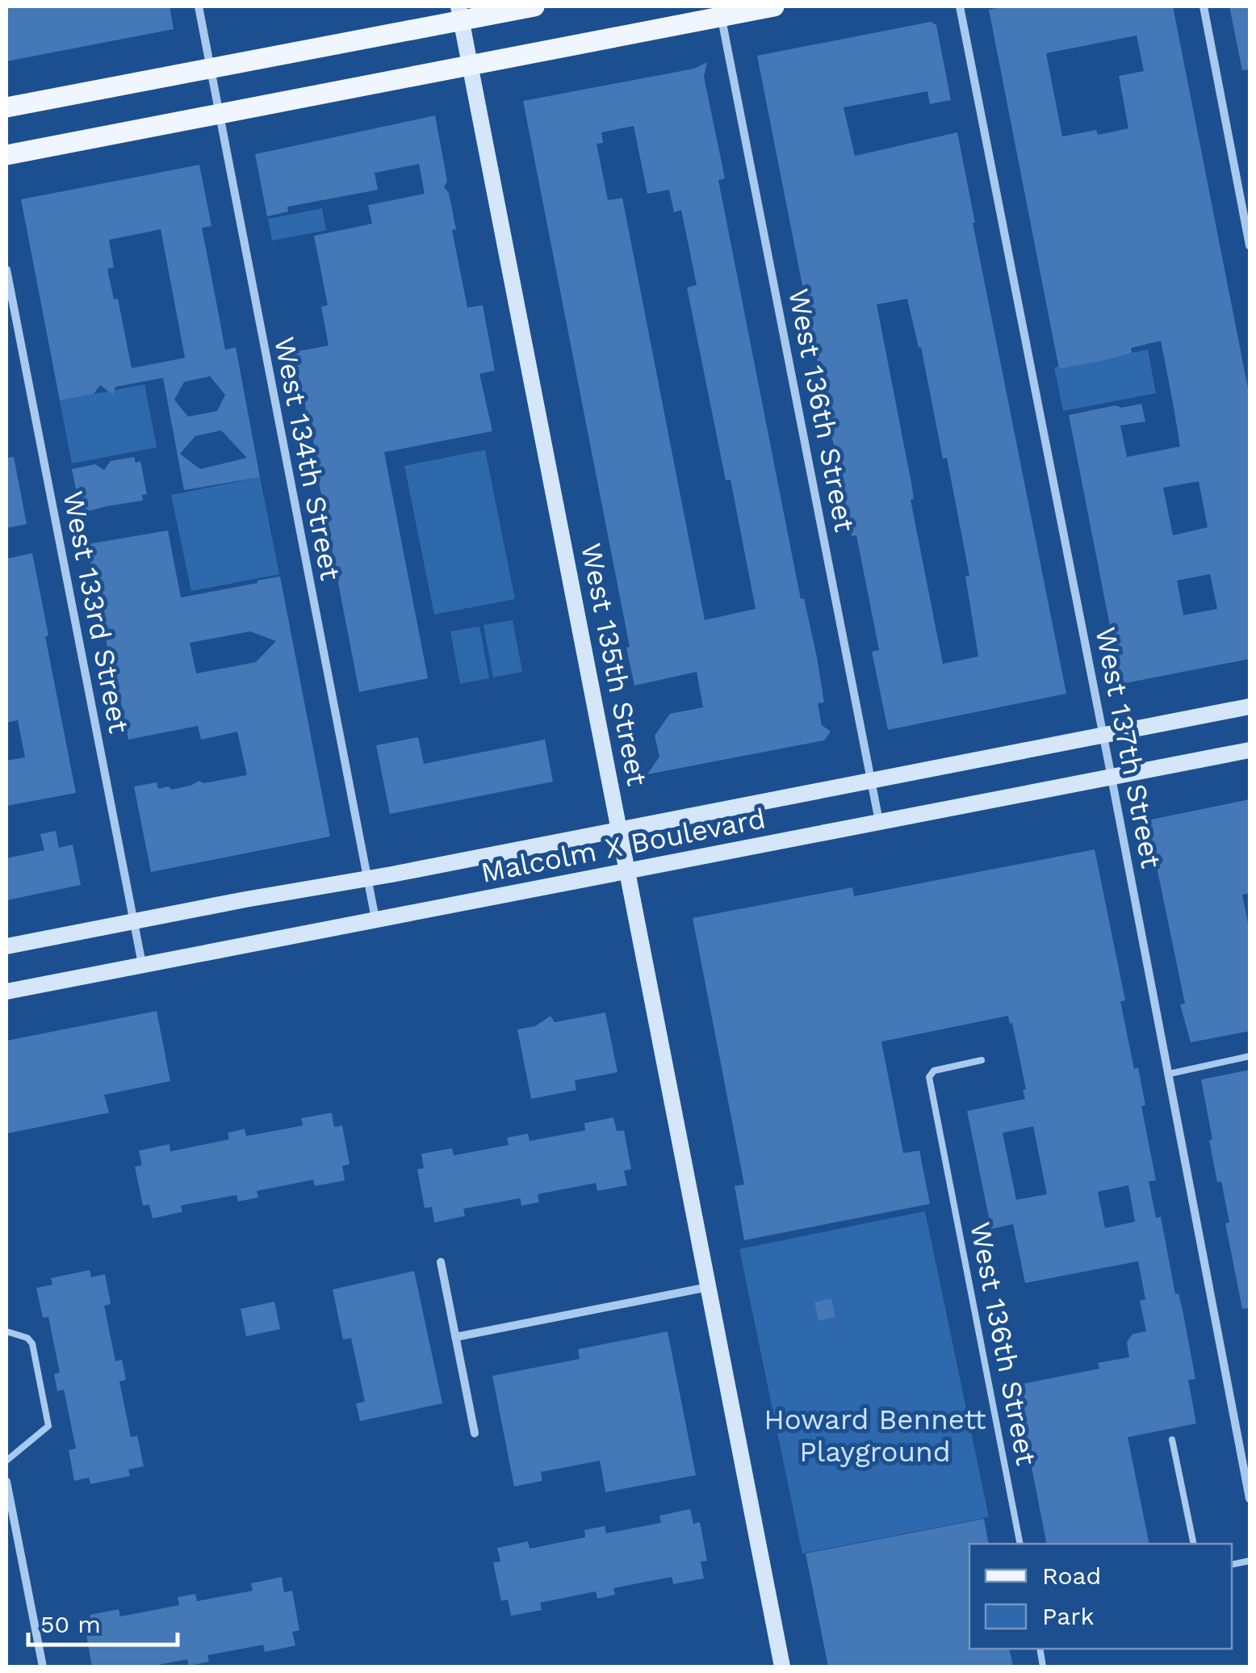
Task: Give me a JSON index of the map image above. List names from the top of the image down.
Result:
{
  "streets": {
    "main road": ["West 135th Street", "Malcolm X Boulevard"],
    "street": [
      "West 136th Street",
      "West 134th Street",
      "West 133rd Street",
      "West 137th Street"
    ]
  },
  "crossings": [
    ["West 136th Street", "Malcolm X Boulevard"],
    ["West 134th Street", "Malcolm X Boulevard"],
    ["West 133rd Street", "Malcolm X Boulevard"],
    ["West 135th Street", "Malcolm X Boulevard"],
    ["West 137th Street", "Malcolm X Boulevard"]
  ],
  "parks": ["Howard Bennett Playground"],
  "legend": ["Road", "Park"],
  "scale_bar": "50 m"
}
